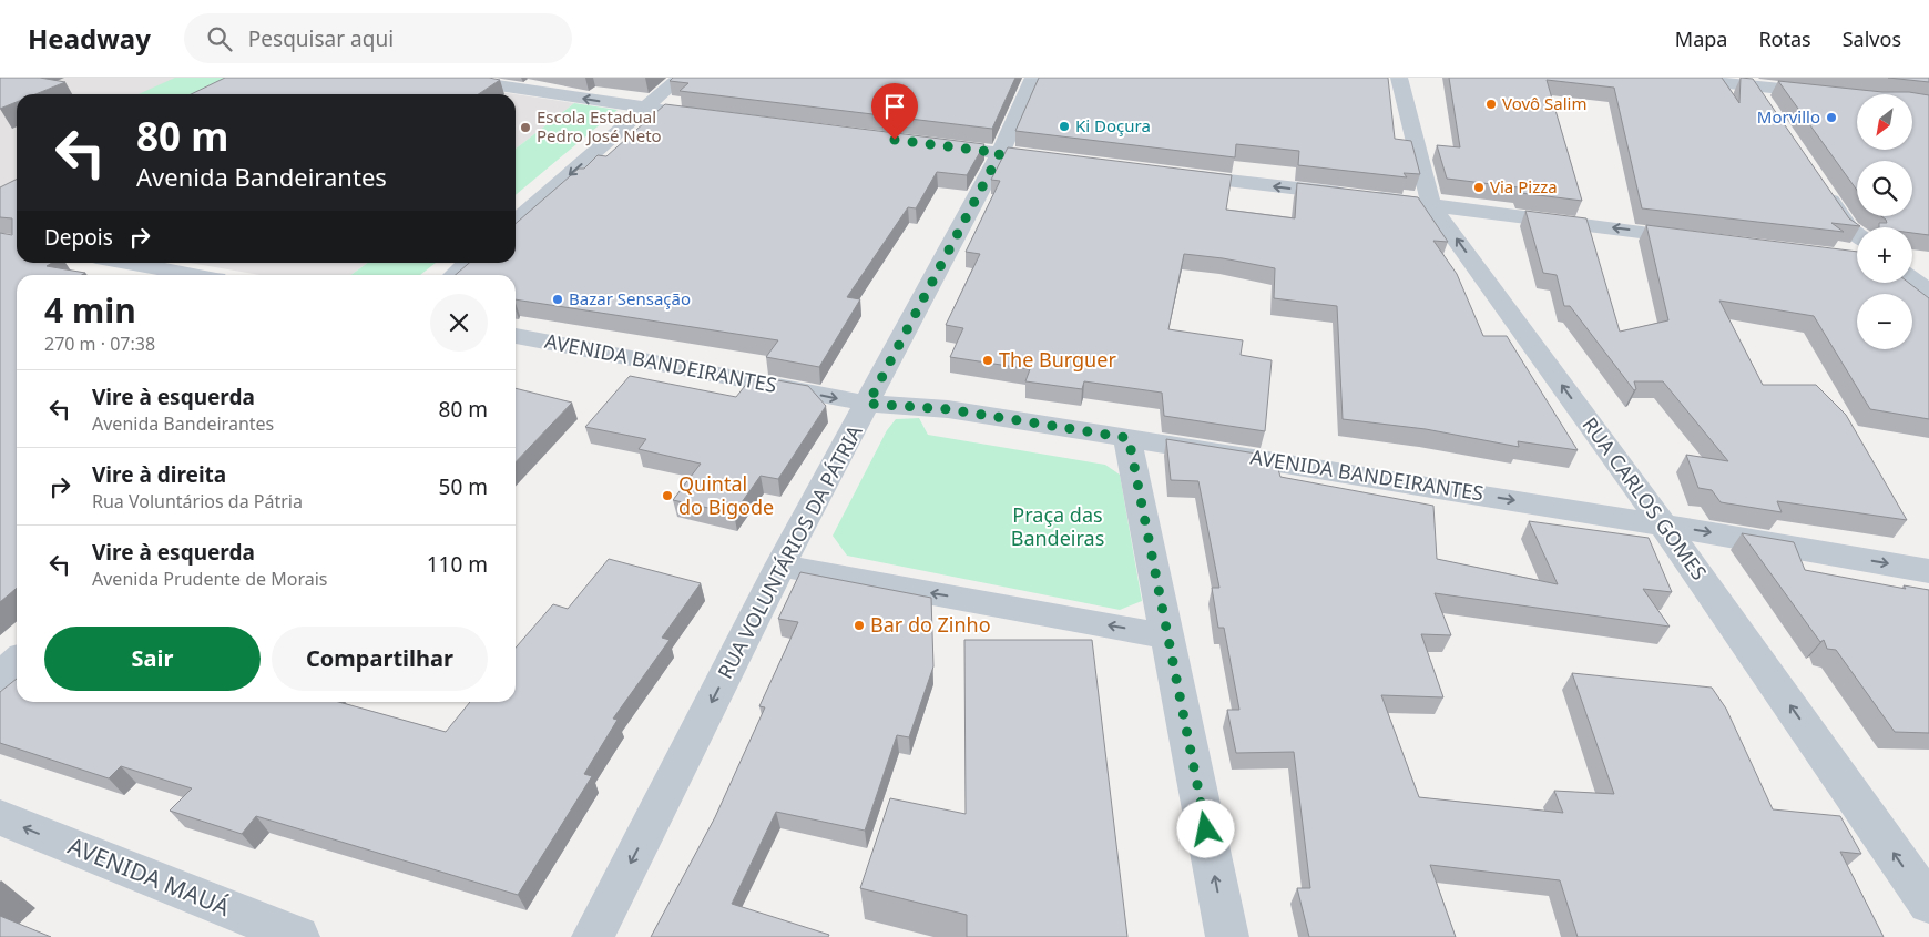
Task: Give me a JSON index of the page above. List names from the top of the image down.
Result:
{
  "streets": {
    "street": [
      "AVENIDA BANDEIRANTES",
      "RUA CARLOS GOMES",
      "RUA VOLUNTÁRIOS DA PÁTRIA",
      "AVENIDA MAUÁ"
    ]
  },
  "crossings": [
    ["AVENIDA BANDEIRANTES", "RUA CARLOS GOMES"],
    ["AVENIDA BANDEIRANTES", "RUA VOLUNTÁRIOS DA PÁTRIA"]
  ],
  "one_way": ["RUA CARLOS GOMES", "RUA VOLUNTÁRIOS DA PÁTRIA", "AVENIDA MAUÁ"],
  "parks": ["Praça das Bandeiras"],
  "places": [
    "Vovô Salim",
    "Morvillo",
    "Ki Doçura",
    "Escola Estadual Pedro José Neto",
    "Via Pizza",
    "Bazar Sensação",
    "The Burguer",
    "Quintal do Bigode",
    "Bar do Zinho"
  ],
  "north": "bottom left",
  "page": {
    "header": "Headway",
    "search": "Pesquisar aqui",
    "nav": ["Mapa", "Rotas", "Salvos"],
    "map_buttons": ["+", "−"],
    "turn": ["80 m", "Avenida Bandeirantes"],
    "then": "Depois",
    "heading": ["4 min", "270 m · 07:38"],
    "list": [
      {
        "name": "Vire à esquerda",
        "note": "Avenida Bandeirantes",
        "value": "80 m"
      },
      {
        "name": "Vire à direita",
        "note": "Rua Voluntários da Pátria",
        "value": "50 m"
      },
      {
        "name": "Vire à esquerda",
        "note": "Avenida Prudente de Morais",
        "value": "110 m"
      }
    ],
    "buttons": ["Sair", "Compartilhar"]
  }
}
